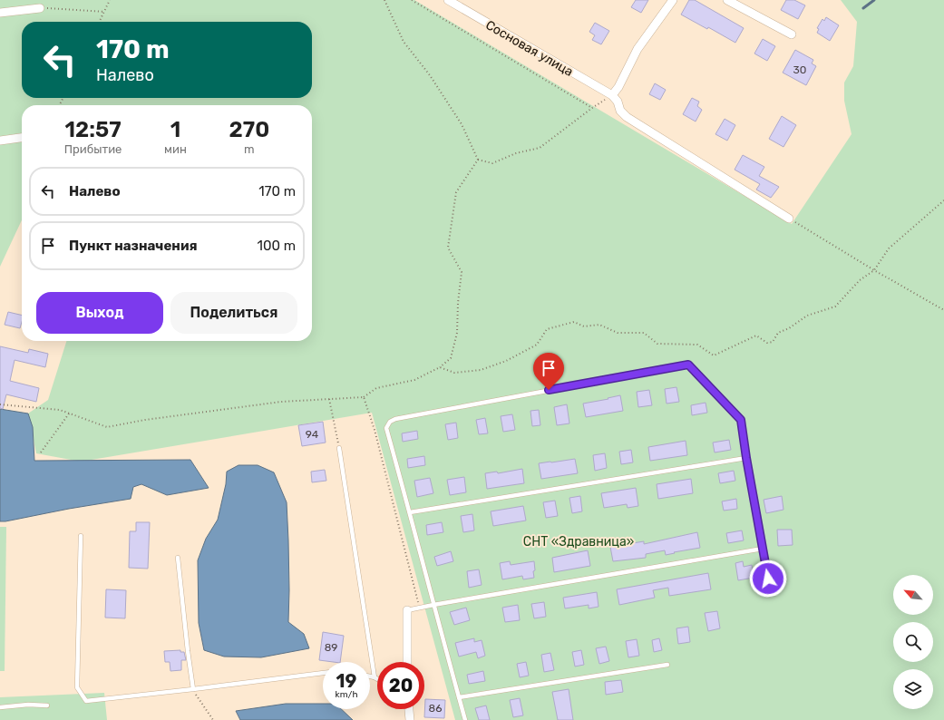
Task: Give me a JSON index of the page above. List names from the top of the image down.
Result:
{
  "streets": {
    "street": ["Сосновая улица"]
  },
  "parks": ["СНТ «Здравница»"],
  "house_numbers": [
    "30",
    "94",
    "89",
    "86"
  ],
  "north": "top left",
  "page": {
    "turn": ["170 m", "Налево"],
    "eta": [
      "12:57",
      "Прибытие",
      "1",
      "мин",
      "270",
      "m"
    ],
    "list": [
      {
        "name": "Налево",
        "value": "170 m"
      },
      {
        "name": "Пункт назначения",
        "value": "100 m"
      }
    ],
    "buttons": ["Выход", "Поделиться"],
    "speed": "19 km/h",
    "limit": "20"
  }
}
